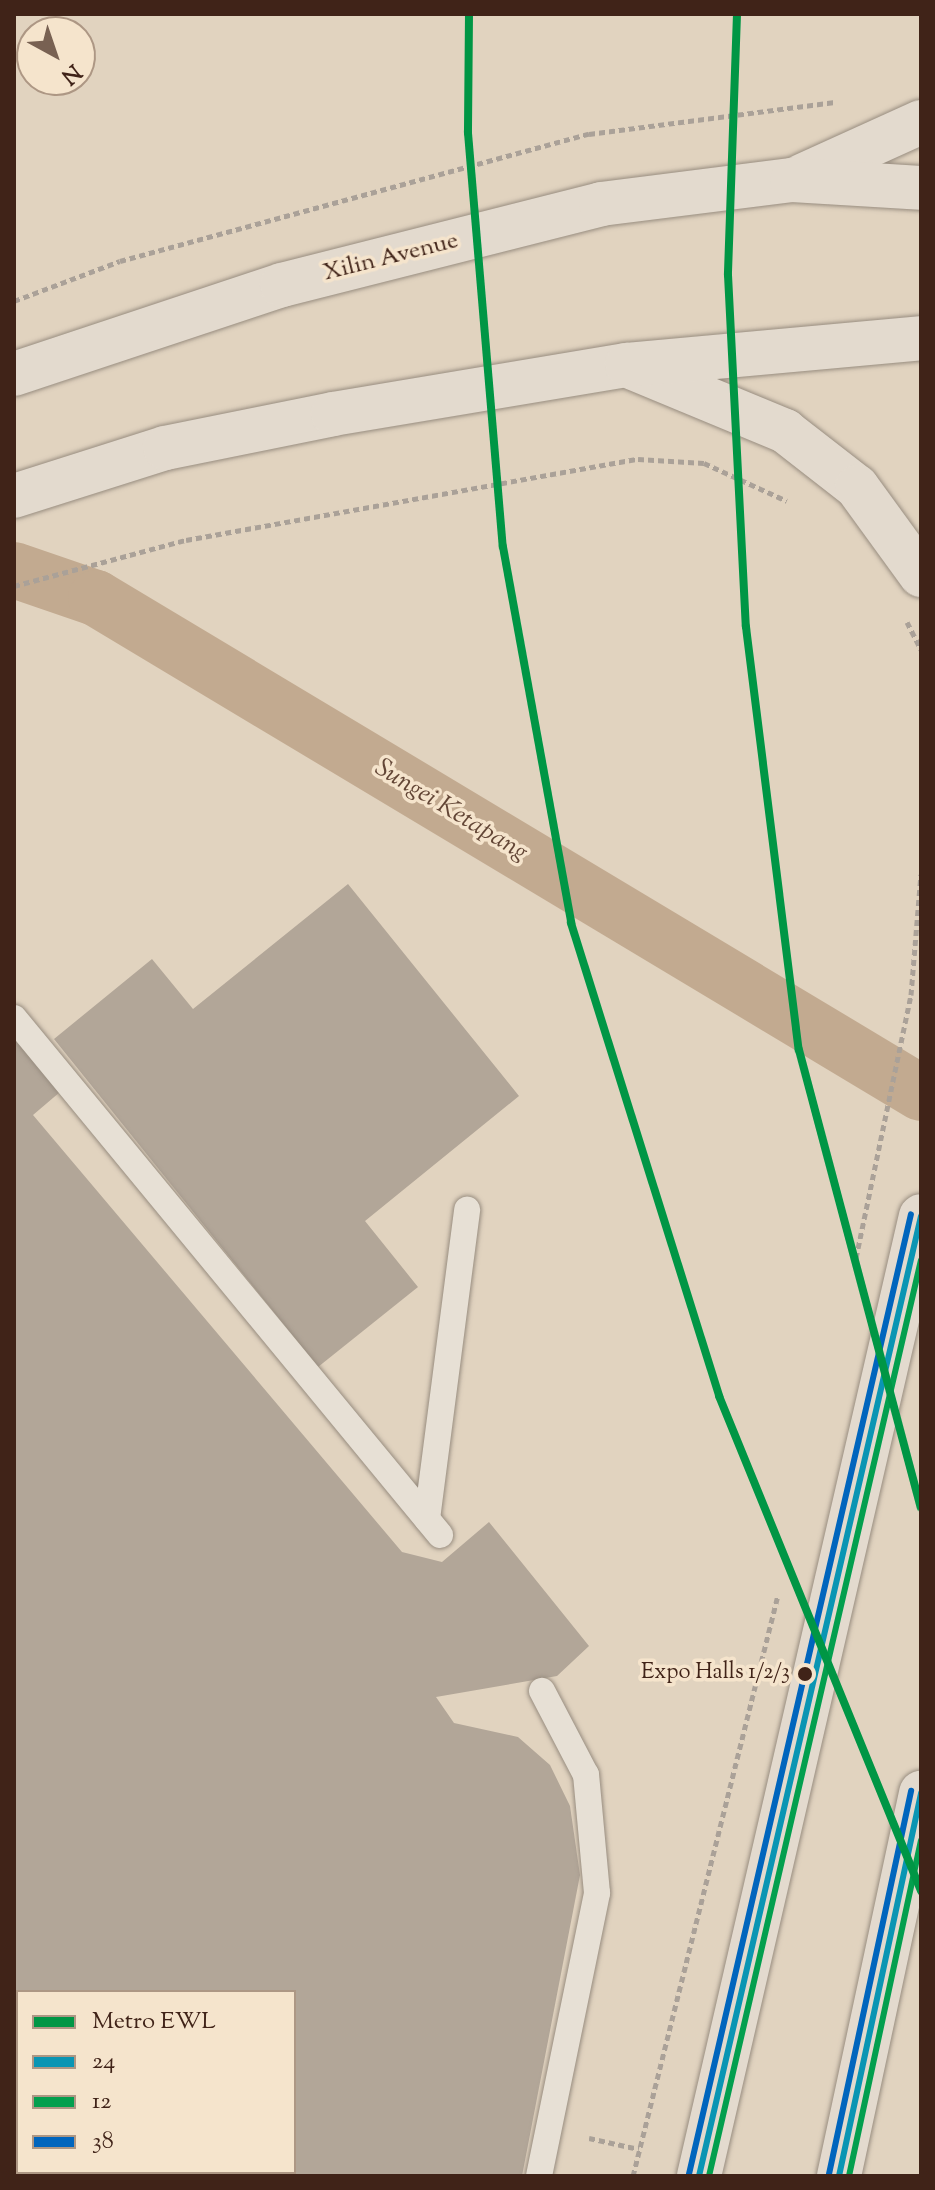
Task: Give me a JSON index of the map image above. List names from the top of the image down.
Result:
{
  "streets": {
    "main road": ["Xilin Avenue"]
  },
  "water": ["Sungei Ketapang"],
  "places": ["Expo Halls 1/2/3"],
  "lines": [
    "metro line EWL",
    "transit line 38",
    "transit line 24",
    "transit line 12"
  ],
  "legend": [
    "Metro EWL",
    "24",
    "12",
    "38"
  ],
  "north": "bottom right"
}
